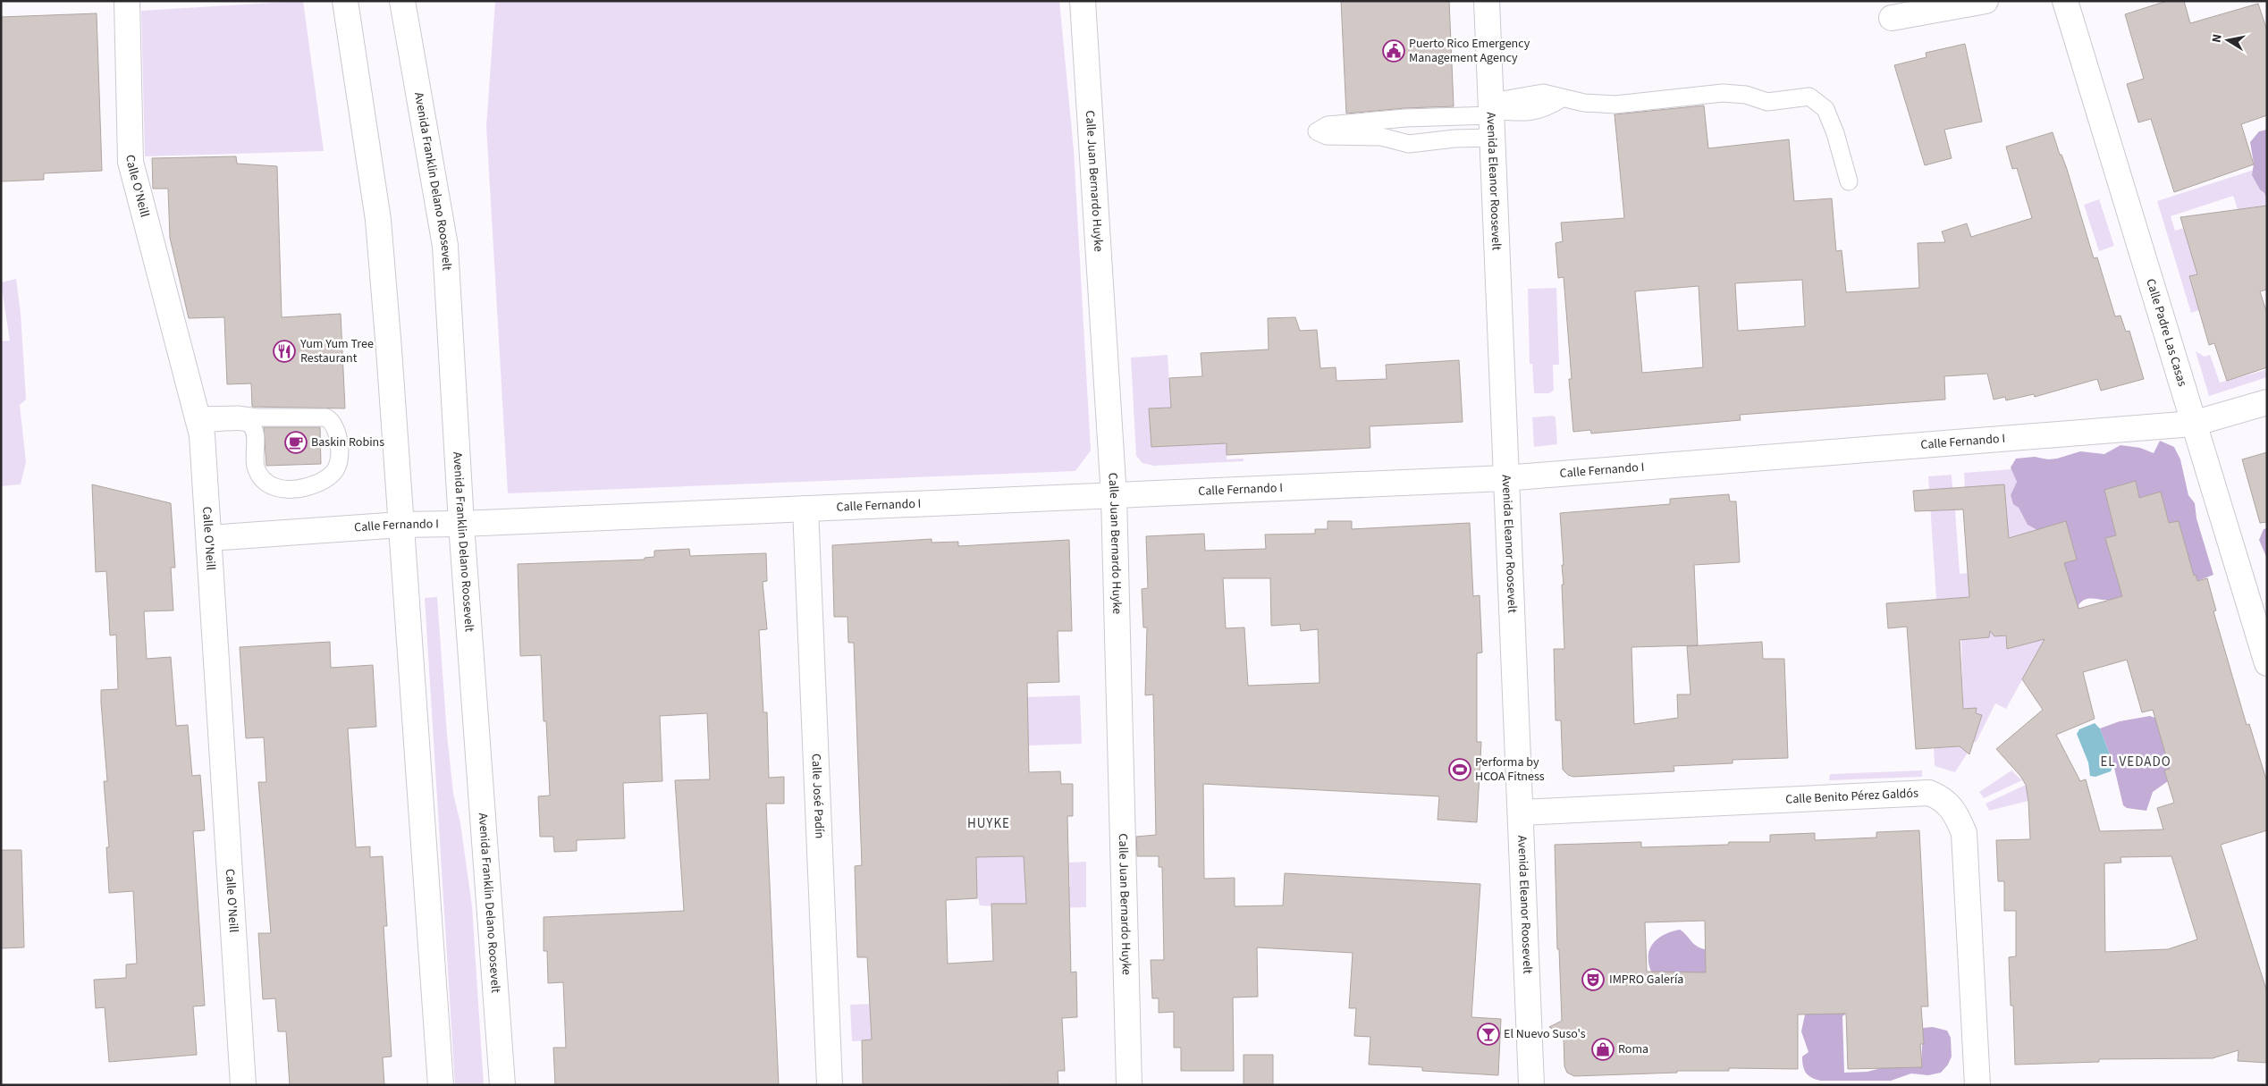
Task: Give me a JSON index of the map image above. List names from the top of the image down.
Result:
{
  "streets": {
    "street": [
      "Avenida Franklin Delano Roosevelt",
      "Calle Juan Bernardo Huyke",
      "Avenida Eleanor Roosevelt",
      "Calle O'Neill",
      "Calle Padre Las Casas",
      "Calle Fernando I",
      "Calle José Padín",
      "Calle Benito Pérez Galdós"
    ]
  },
  "crossings": [
    ["Avenida Franklin Delano Roosevelt", "Calle Fernando I"],
    ["Calle Juan Bernardo Huyke", "Calle Fernando I"],
    ["Avenida Eleanor Roosevelt", "Calle Fernando I"],
    ["Avenida Eleanor Roosevelt", "Calle Benito Pérez Galdós"],
    ["Calle O'Neill", "Calle Fernando I"],
    ["Calle Padre Las Casas", "Calle Fernando I"],
    ["Calle Fernando I", "Calle José Padín"]
  ],
  "districts": ["EL VEDADO", "HUYKE"],
  "places": {
    "public building": ["Puerto Rico Emergency Management Agency"],
    "restaurant": ["Yum Yum Tree Restaurant"],
    "cafe": ["Baskin Robins"],
    "sports": ["Performa by HCOA Fitness"],
    "theatre": ["IMPRO Galería"],
    "bar": ["El Nuevo Suso's"],
    "shop": ["Roma"]
  },
  "north": "left"
}
